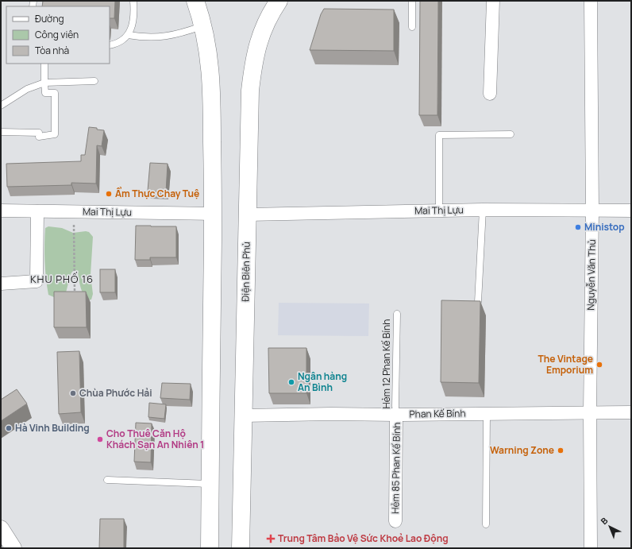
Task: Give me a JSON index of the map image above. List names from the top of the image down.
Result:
{
  "streets": {
    "main road": ["Ðiện Biên Phủ"],
    "street": [
      "Mai Thị Lựu",
      "Nguyễn Văn Thủ",
      "Phan Kế Bính",
      "Hẻm 85 Phan Kế Bính"
    ],
    "lane": ["Hẻm 12 Phan Kế Bính"]
  },
  "crossings": [
    ["Mai Thị Lựu", "Ðiện Biên Phủ"],
    ["Mai Thị Lựu", "Nguyễn Văn Thủ"],
    ["Ðiện Biên Phủ", "Phan Kế Bính"],
    ["Nguyễn Văn Thủ", "Phan Kế Bính"],
    ["Hẻm 12 Phan Kế Bính", "Phan Kế Bính"],
    ["Hẻm 12 Phan Kế Bính", "Hẻm 85 Phan Kế Bính"],
    ["Phan Kế Bính", "Hẻm 85 Phan Kế Bính"]
  ],
  "districts": ["KHU PHỐ 16"],
  "places": {
    "other": [
      "Ẩm Thực Chay Tuệ",
      "Ministop",
      "The Vintage Emporium",
      "Ngân hàng An Bình",
      "Chùa Phước Hải",
      "Hà Vinh Building",
      "Cho Thuê Căn Hộ Khách Sạn An Nhiên 1",
      "Warning Zone"
    ],
    "health": ["Trung Tâm Bảo Vệ Sức Khoẻ Lao Động"]
  },
  "legend": ["Đường", "Công viên", "Tòa nhà"],
  "north": "top left"
}
